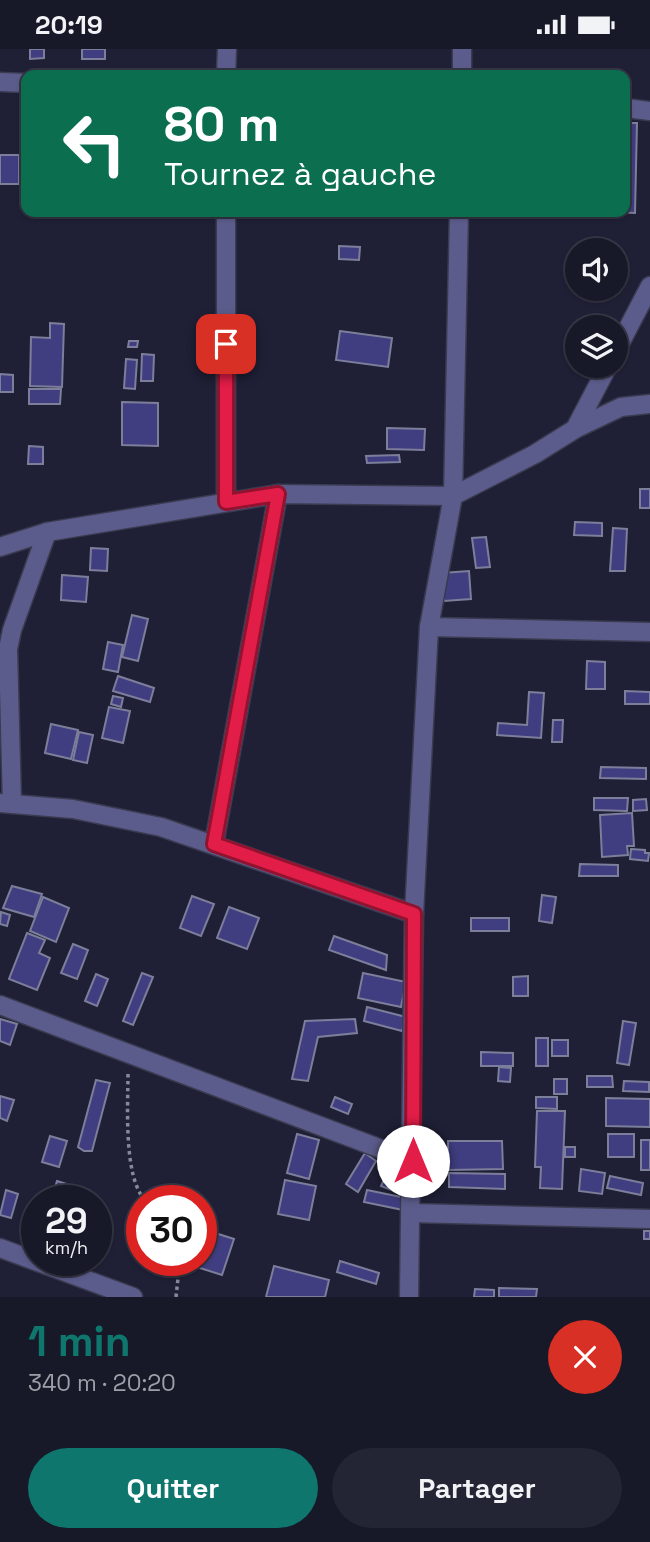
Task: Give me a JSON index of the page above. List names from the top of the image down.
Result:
{
  "page": {
    "status": "20:19",
    "turn": ["80 m", "Tournez à gauche"],
    "speed": "29 km/h",
    "limit": "30",
    "heading": ["1 min", "340 m · 20:20"],
    "buttons": ["Quitter", "Partager"]
  }
}
